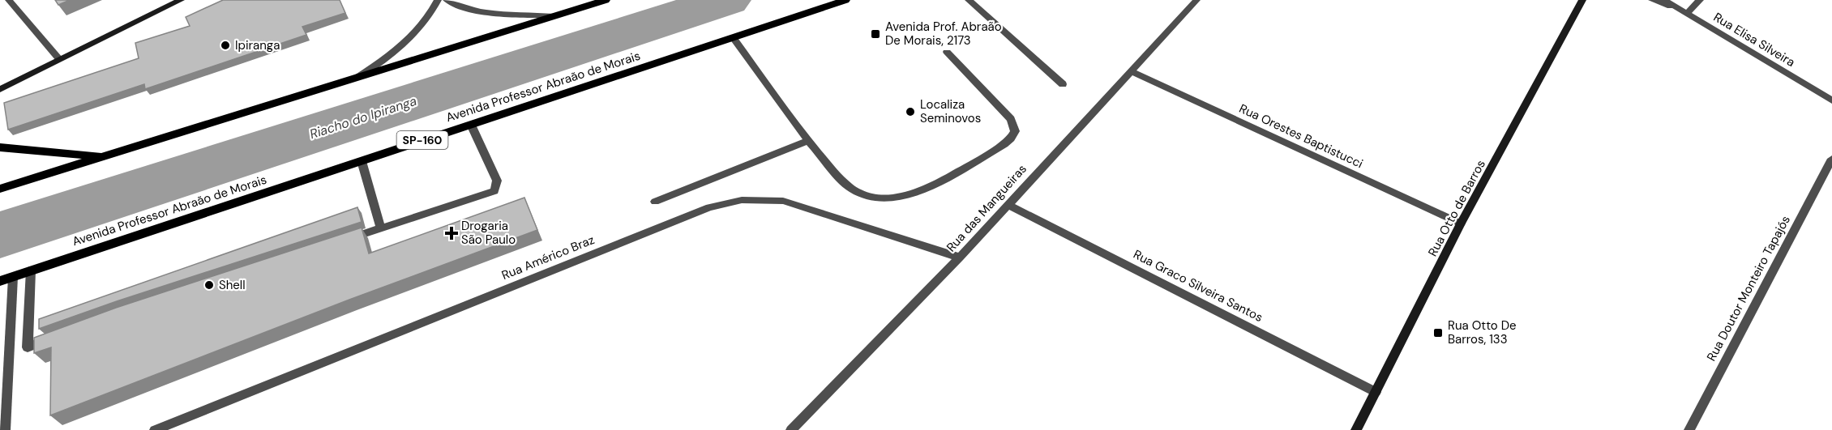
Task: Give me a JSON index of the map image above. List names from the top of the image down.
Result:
{
  "streets": {
    "main road": ["Avenida Professor Abraão de Morais", "SP-160"],
    "street": [
      "Rua Elisa Silveira",
      "Rua Orestes Baptistucci",
      "Rua das Mangueiras",
      "Rua Otto de Barros",
      "Rua Américo Braz",
      "Rua Graco Silveira Santos",
      "Rua Doutor Monteiro Tapajós"
    ]
  },
  "crossings": [
    ["Rua Orestes Baptistucci", "Rua das Mangueiras"],
    ["Rua Orestes Baptistucci", "Rua Otto de Barros"],
    ["Rua das Mangueiras", "Rua Américo Braz"],
    ["Rua das Mangueiras", "Rua Graco Silveira Santos"],
    ["Rua Otto de Barros", "Rua Graco Silveira Santos"]
  ],
  "water": ["Riacho do Ipiranga"],
  "places": {
    "transit": ["Avenida Prof. Abraão De Morais, 2173", "Rua Otto De Barros, 133"],
    "other": ["Ipiranga", "Localiza Seminovos", "Shell"],
    "health": ["Drogaria São Paulo"]
  }
}
